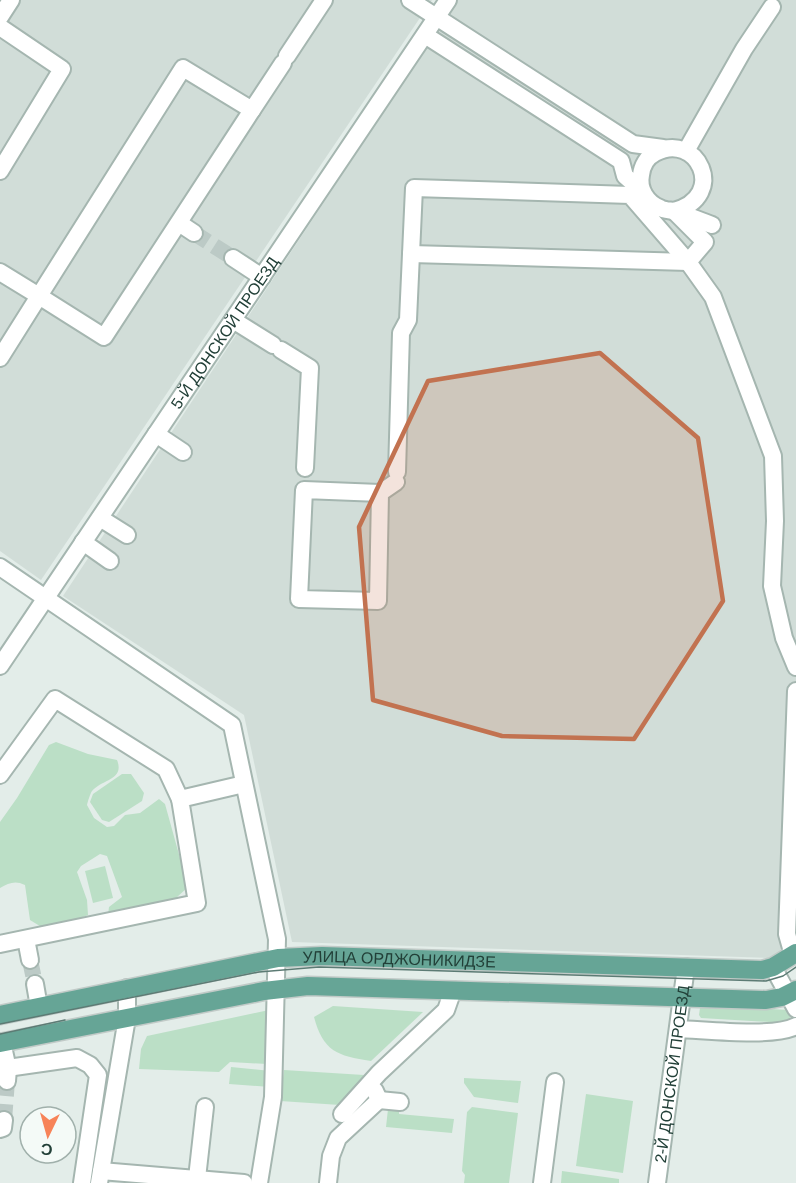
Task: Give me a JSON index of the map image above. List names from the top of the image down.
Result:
{
  "streets": {
    "main road": ["УЛИЦА ОРДЖОНИКИДЗЕ"],
    "street": ["5-Й ДОНСКОЙ ПРОЕЗД", "2-Й ДОНСКОЙ ПРОЕЗД"]
  },
  "crossings": [
    ["УЛИЦА ОРДЖОНИКИДЗЕ", "2-Й ДОНСКОЙ ПРОЕЗД"]
  ],
  "north": "bottom"
}
